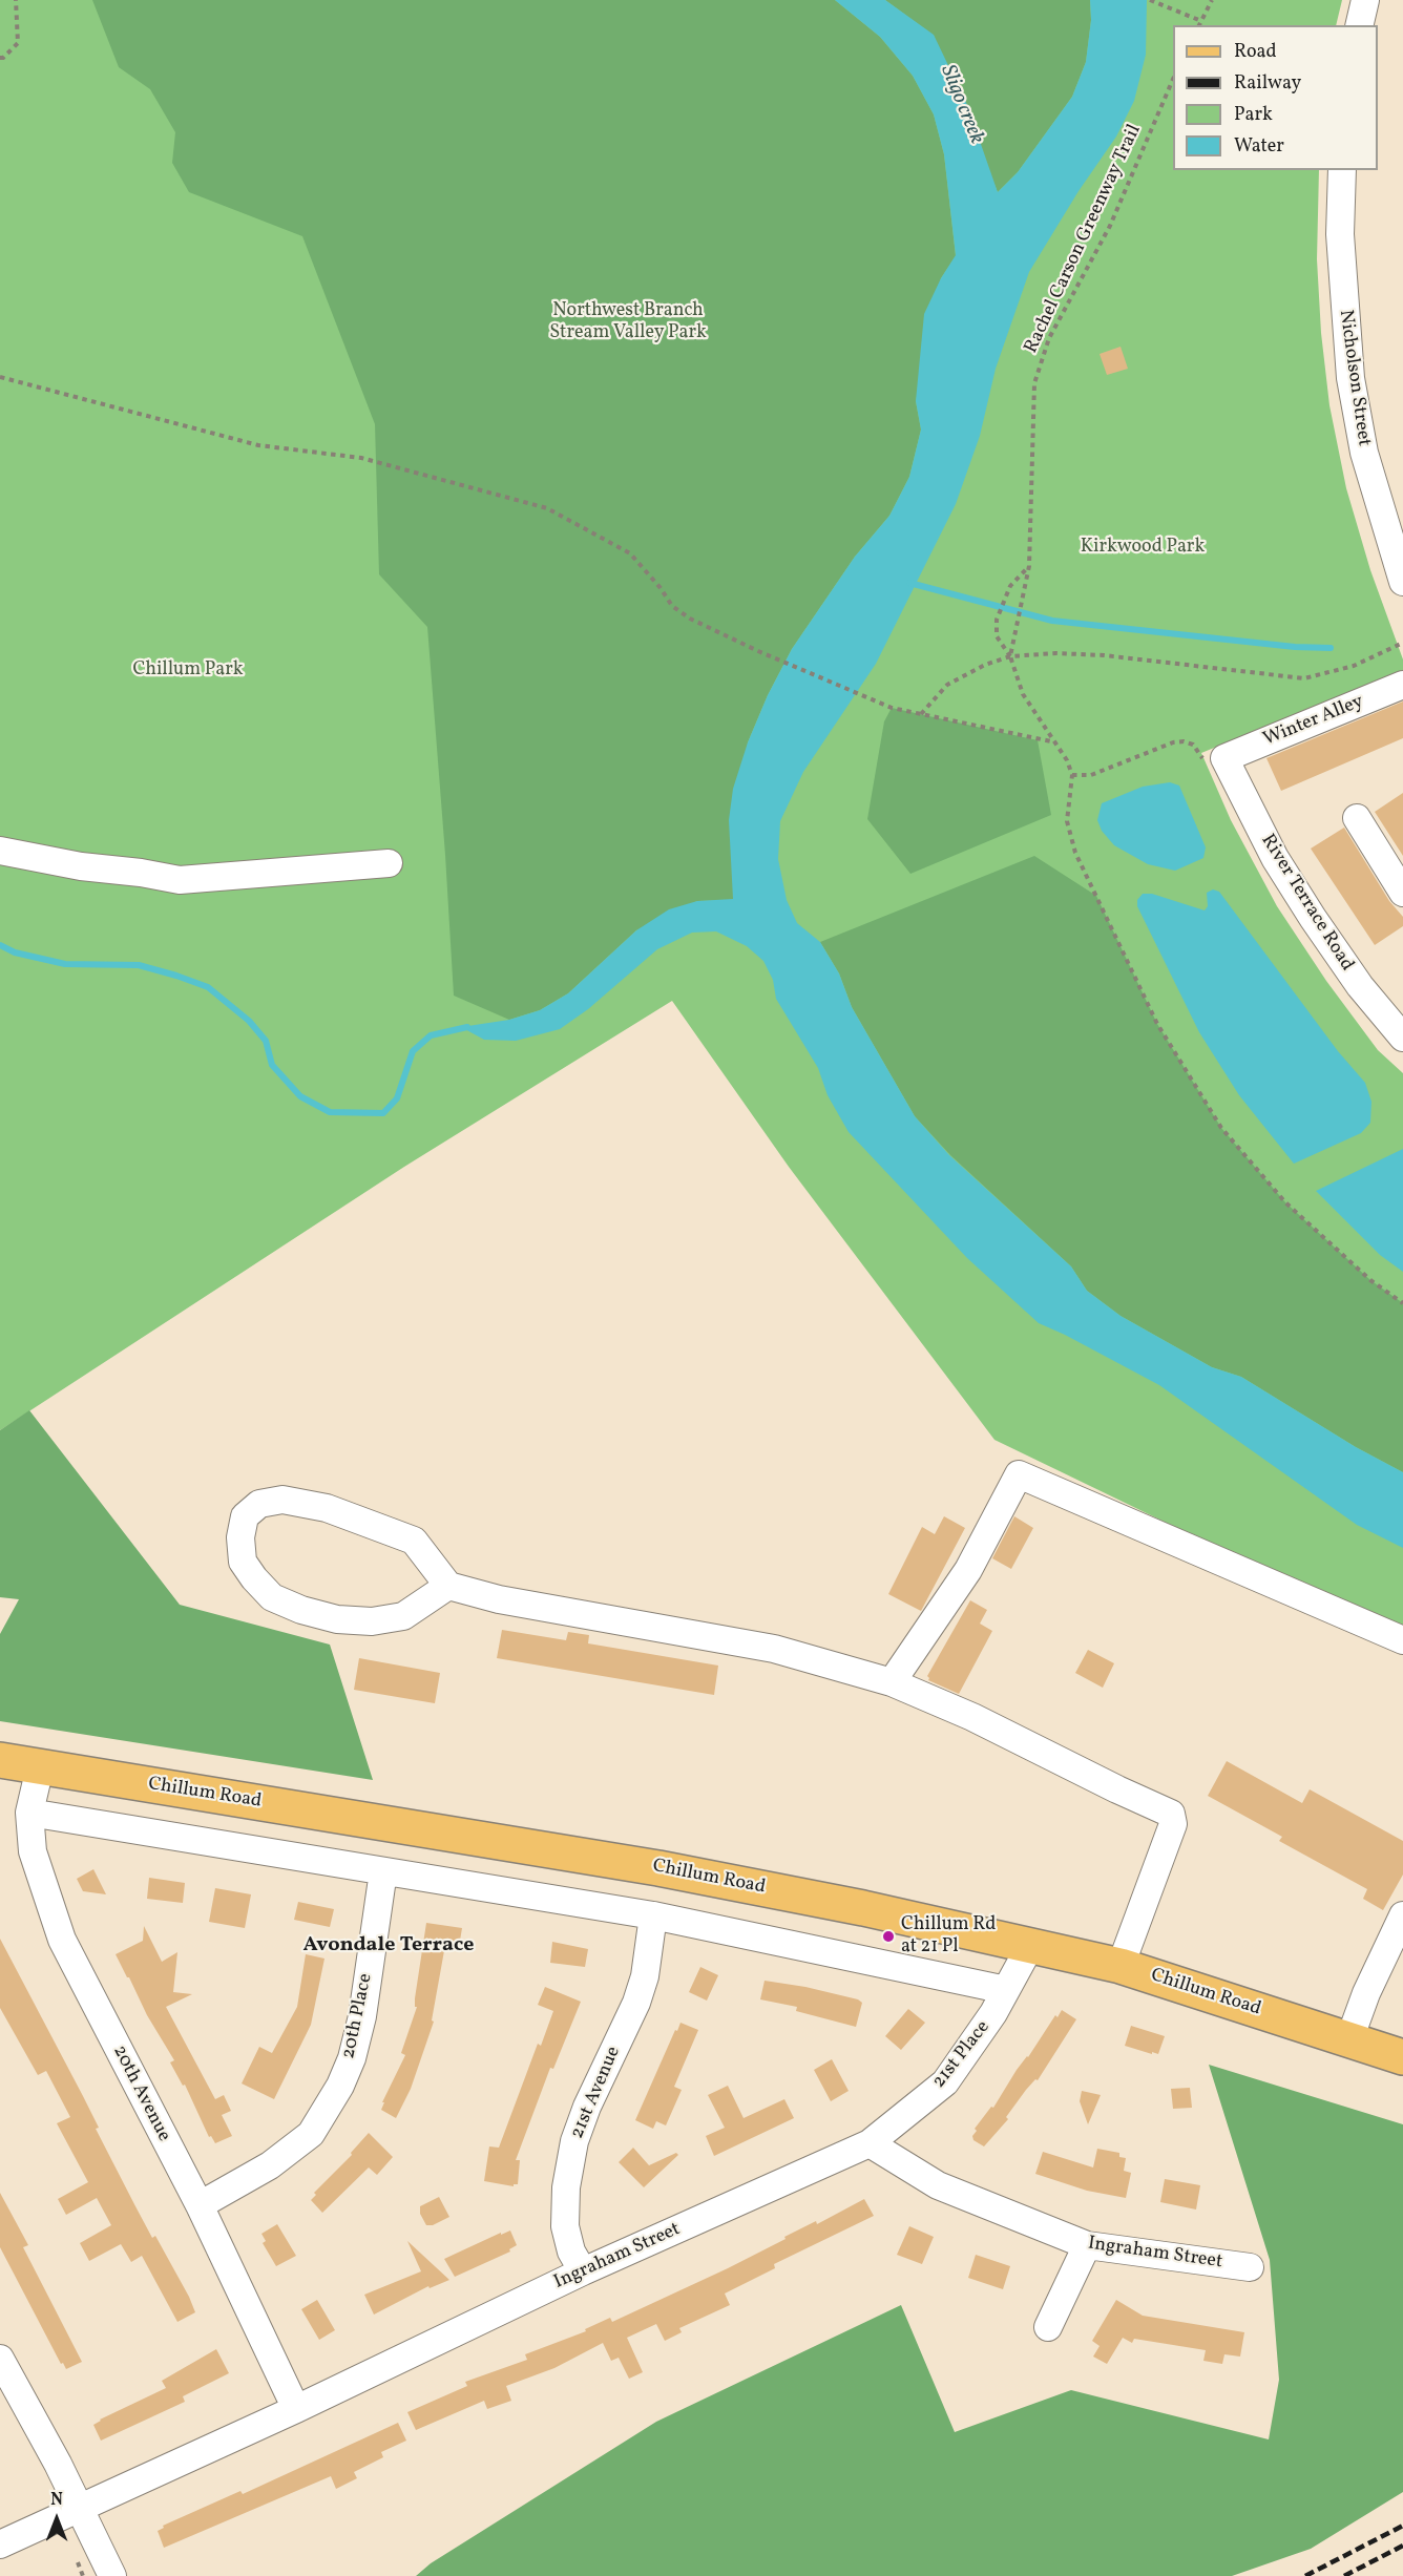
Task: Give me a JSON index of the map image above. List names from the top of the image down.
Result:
{
  "streets": {
    "main road": ["Chillum Road"],
    "street": [
      "Nicholson Street",
      "Winter Alley",
      "River Terrace Road",
      "20th Place",
      "21st Place",
      "21st Avenue",
      "20th Avenue",
      "Ingraham Street"
    ],
    "path": ["Rachel Carson Greenway Trail"]
  },
  "crossings": [
    ["Winter Alley", "River Terrace Road"],
    ["Chillum Road", "21st Place"],
    ["Chillum Road", "20th Avenue"],
    ["20th Place", "20th Avenue"],
    ["21st Place", "Ingraham Street"],
    ["21st Avenue", "Ingraham Street"],
    ["20th Avenue", "Ingraham Street"]
  ],
  "districts": ["Avondale Terrace"],
  "water": ["Sligo creek"],
  "parks": ["Northwest Branch Stream Valley Park", "Kirkwood Park", "Chillum Park"],
  "places": ["Chillum Rd at 21 Pl"],
  "legend": [
    "Road",
    "Railway",
    "Park",
    "Water"
  ],
  "north": "top"
}
